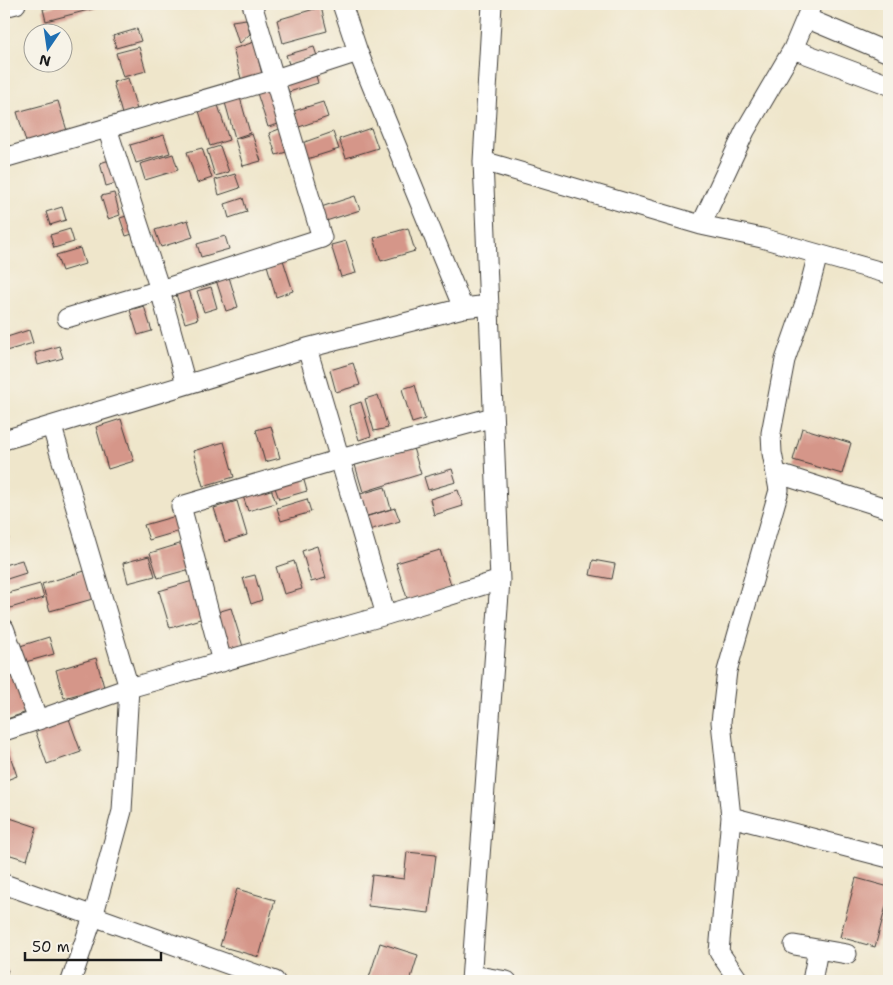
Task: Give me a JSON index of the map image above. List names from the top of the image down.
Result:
{
  "scale_bar": "50 m",
  "north": "bottom"
}
